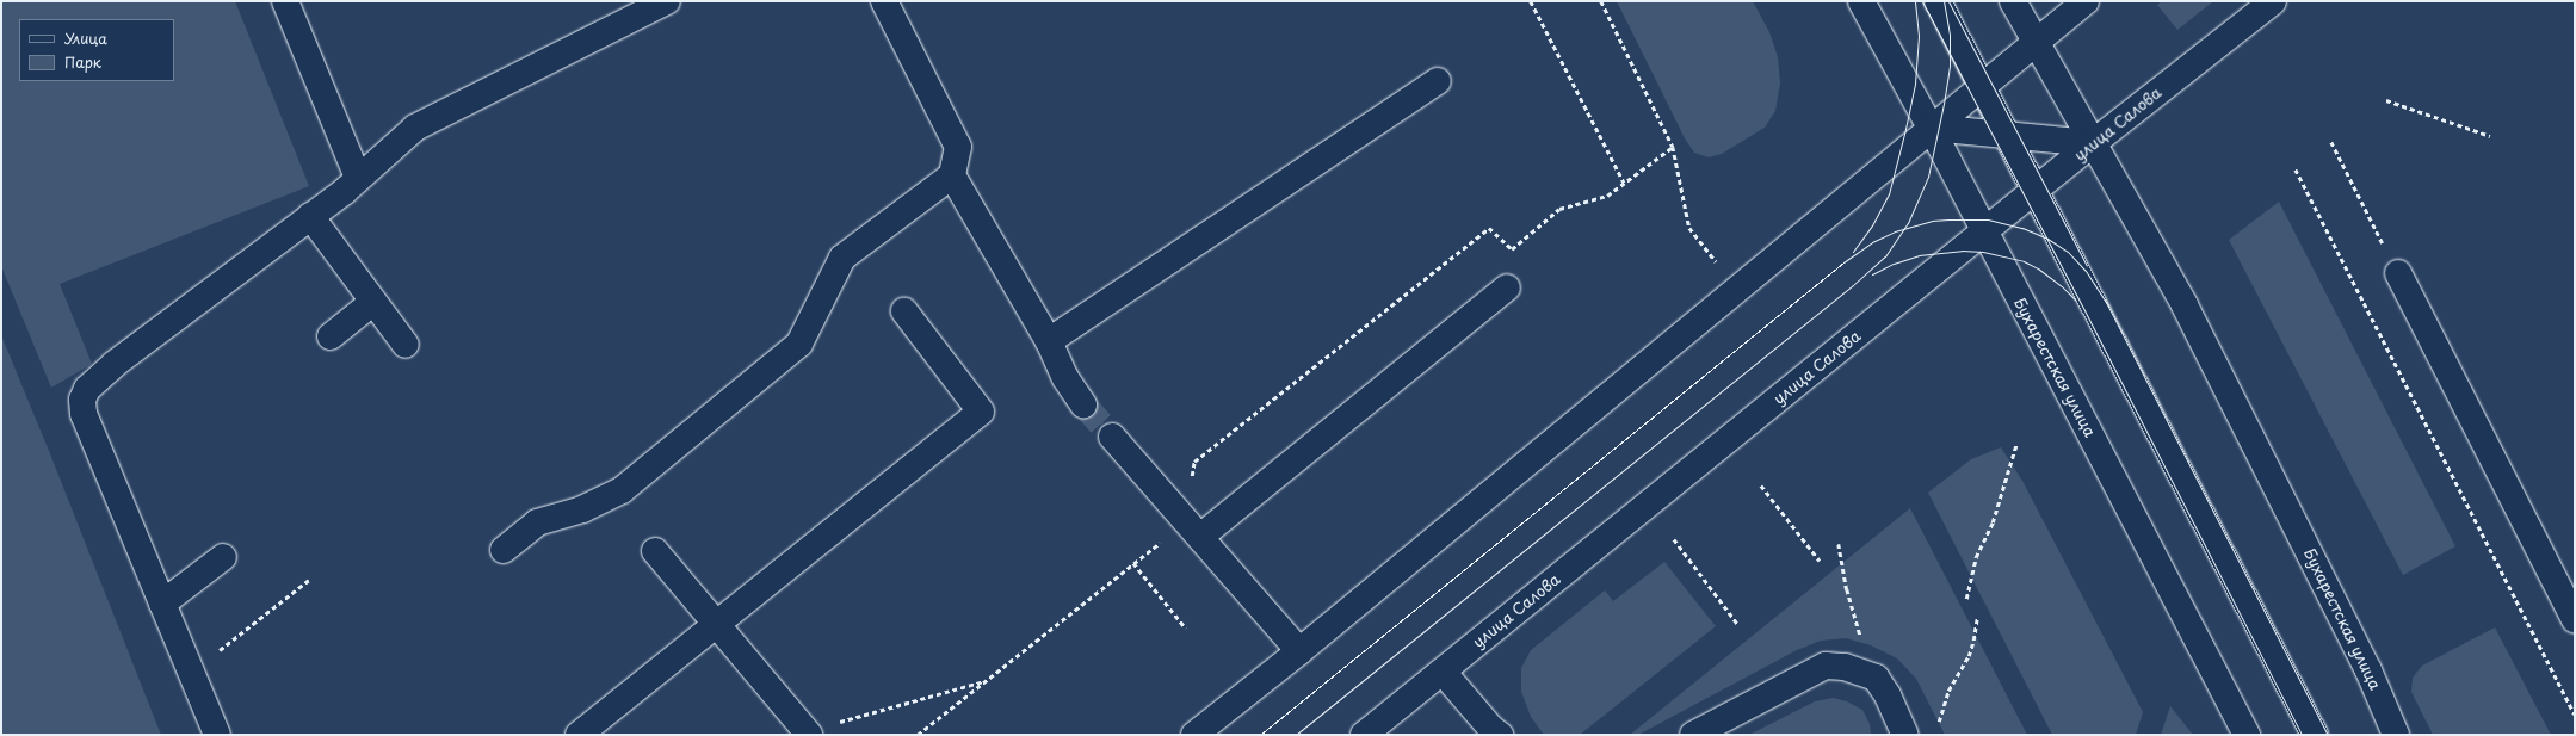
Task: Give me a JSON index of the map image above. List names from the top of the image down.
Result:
{
  "streets": {
    "main road": ["улица Салова", "Бухарестская улица"]
  },
  "crossings": [
    ["улица Салова", "Бухарестская улица"]
  ],
  "legend": ["Улица", "Парк"]
}
